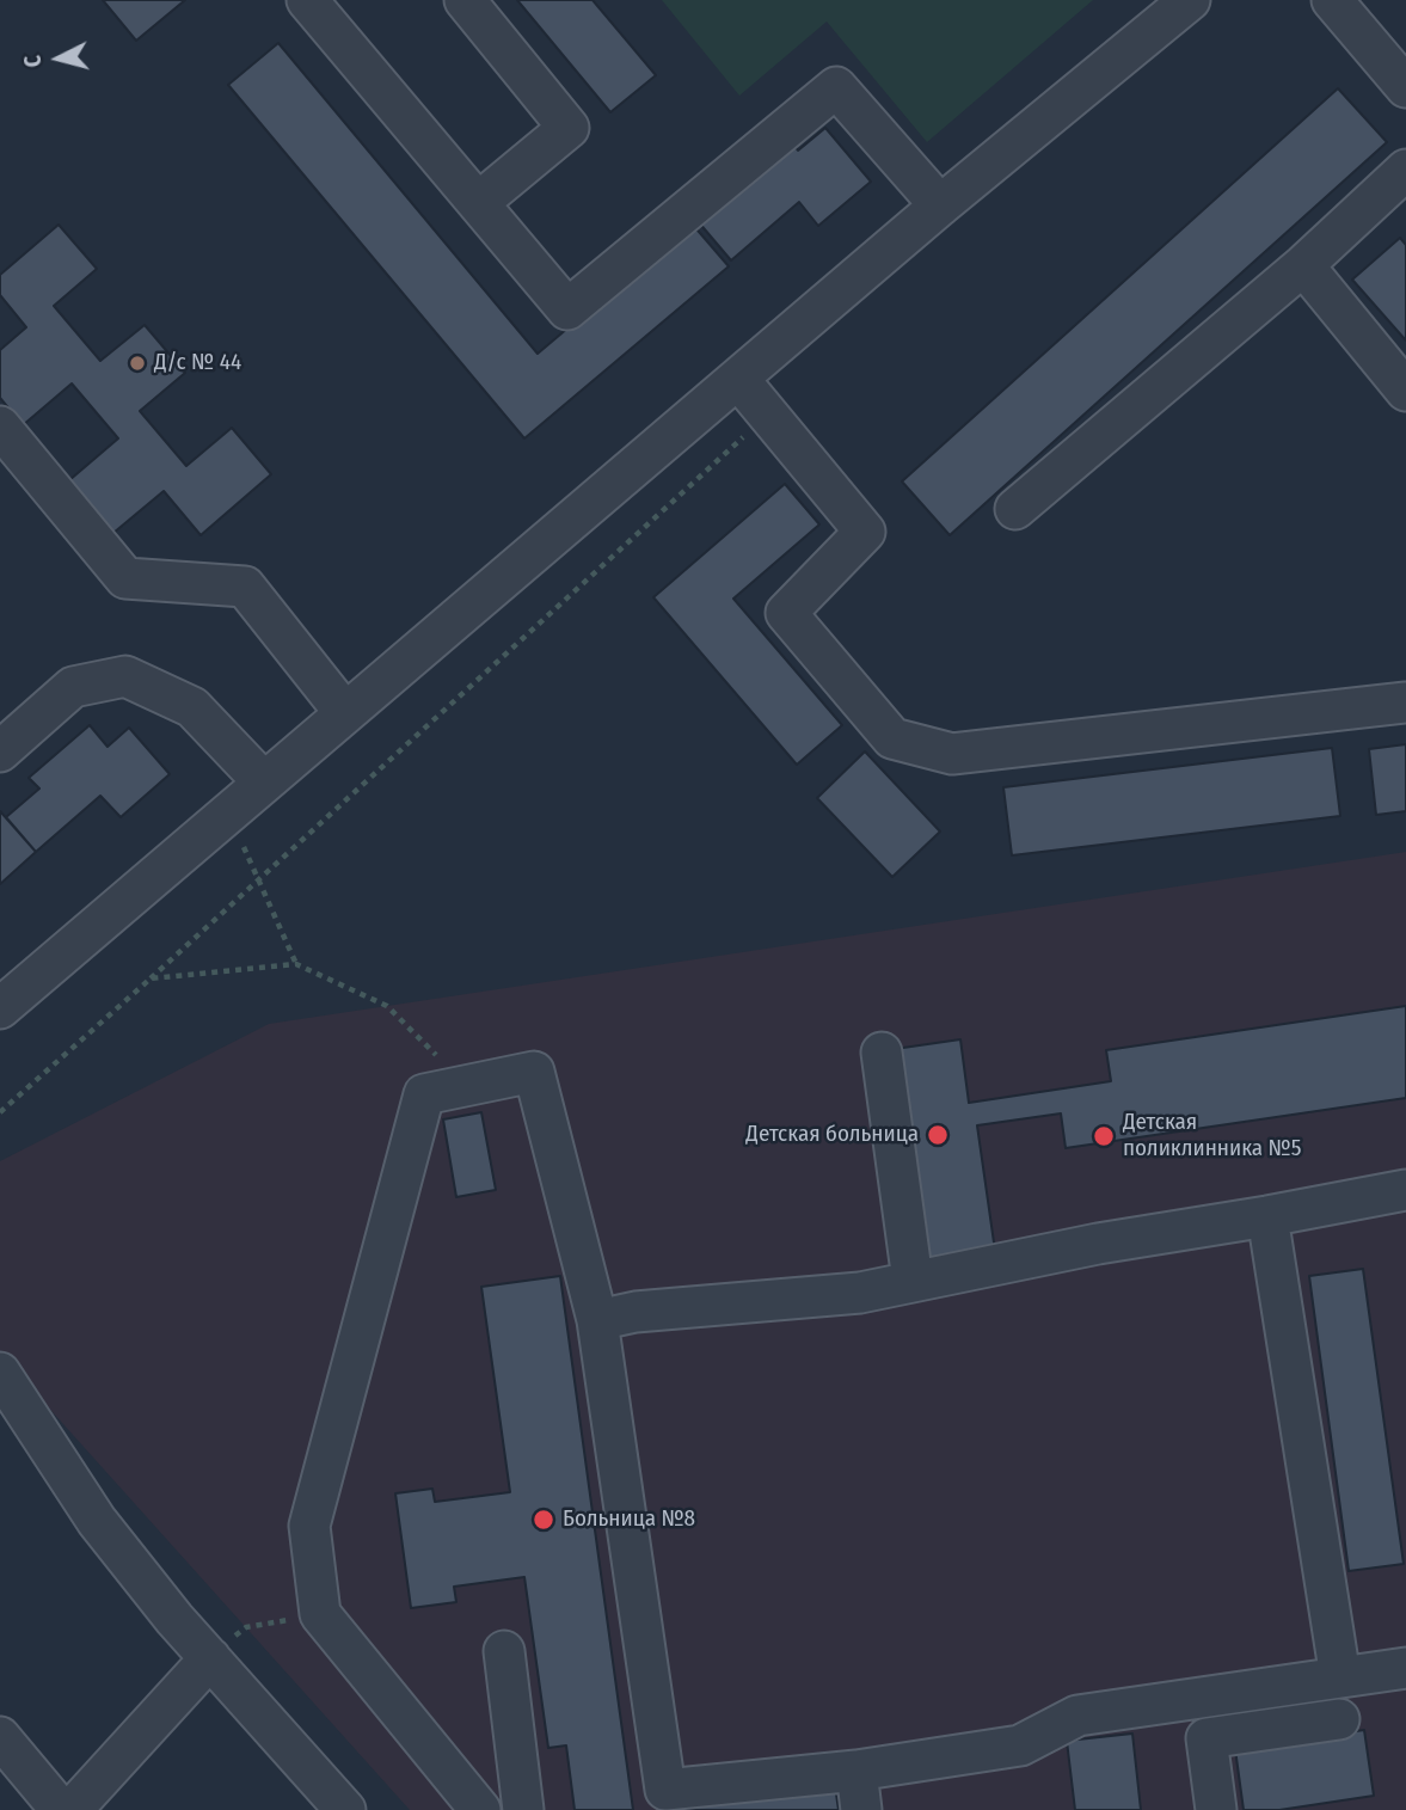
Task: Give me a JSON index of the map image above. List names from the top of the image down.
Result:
{
  "places": [
    "Д/с № 44",
    "Детская больница",
    "Детская поликлинника №5",
    "Больница №8"
  ],
  "north": "left"
}
